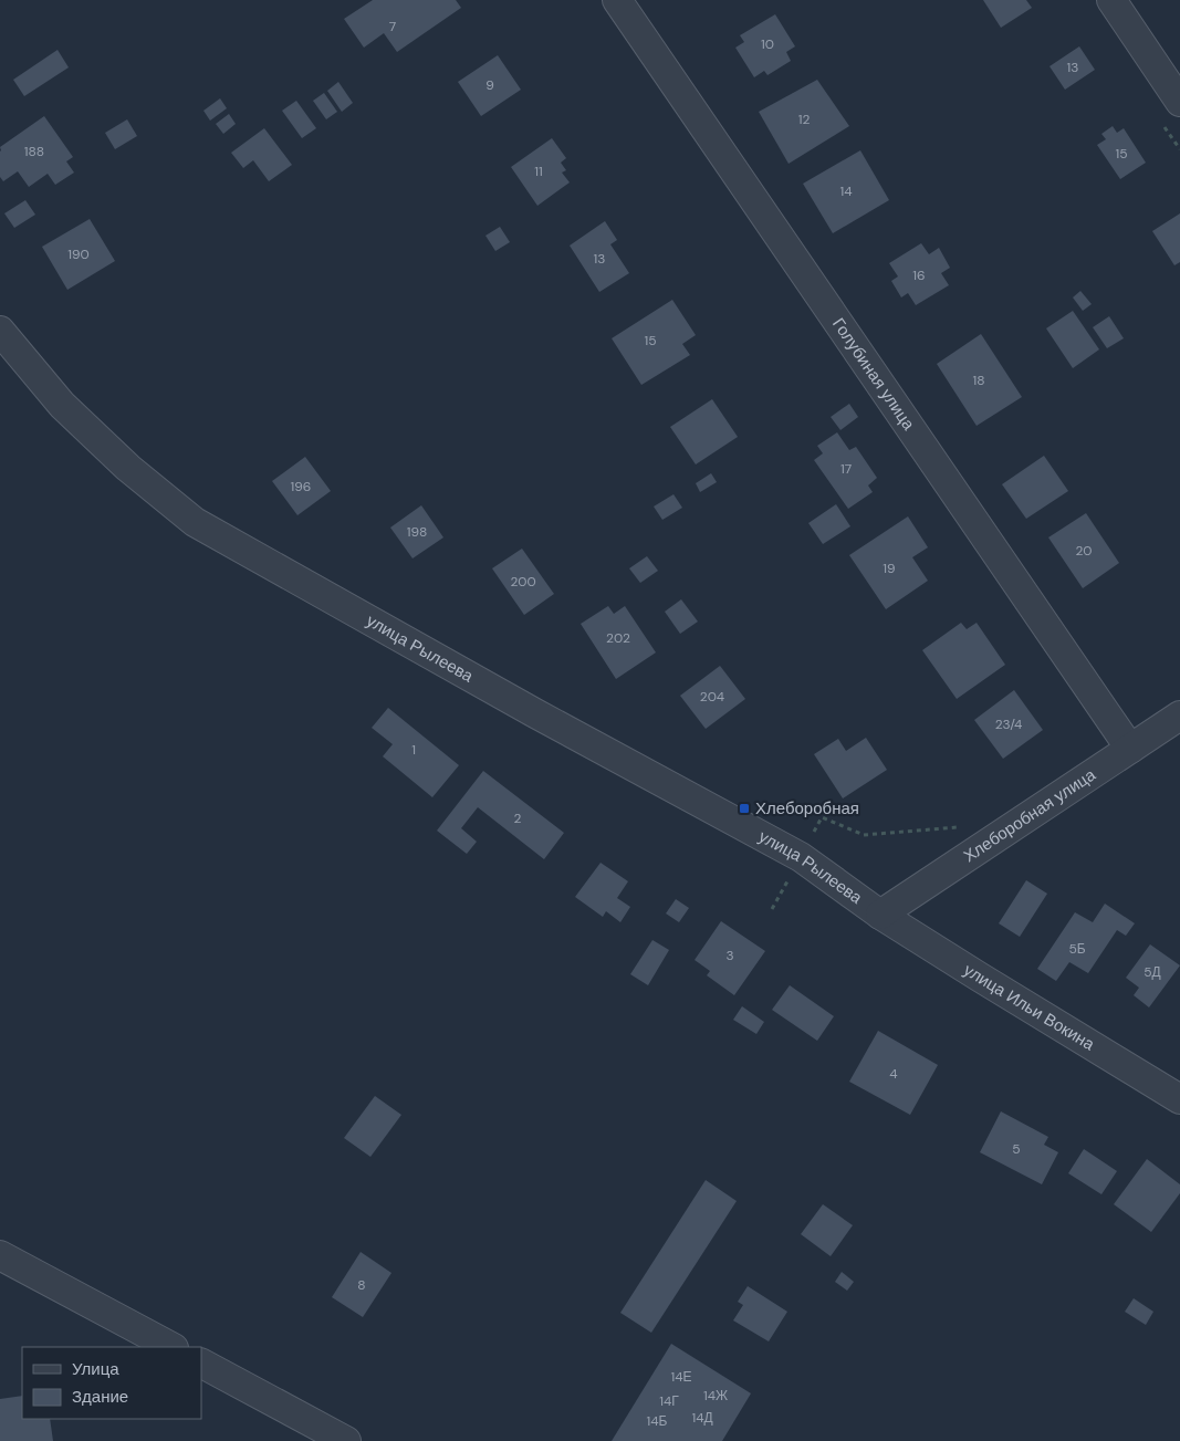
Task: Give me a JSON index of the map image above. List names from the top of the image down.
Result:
{
  "streets": {
    "street": [
      "Голубиная улица",
      "улица Рылеева",
      "Хлеборобная улица",
      "улица Ильи Вокина"
    ]
  },
  "crossings": [
    ["Голубиная улица", "Хлеборобная улица"],
    ["улица Рылеева", "Хлеборобная улица"],
    ["улица Рылеева", "улица Ильи Вокина"],
    ["Хлеборобная улица", "улица Ильи Вокина"]
  ],
  "places": {
    "transit": ["Хлеборобная"]
  },
  "house_numbers": [
    "7",
    "10",
    "13",
    "9",
    "12",
    "188",
    "15",
    "11",
    "14",
    "190",
    "13",
    "16",
    "15",
    "18",
    "17",
    "196",
    "198",
    "20",
    "19",
    "200",
    "202",
    "204",
    "23/4",
    "1",
    "2",
    "5Б",
    "3",
    "5Д",
    "4",
    "5",
    "8",
    "14Е",
    "14Ж",
    "14Г",
    "14Д",
    "14Б"
  ],
  "legend": ["Улица", "Здание"]
}
